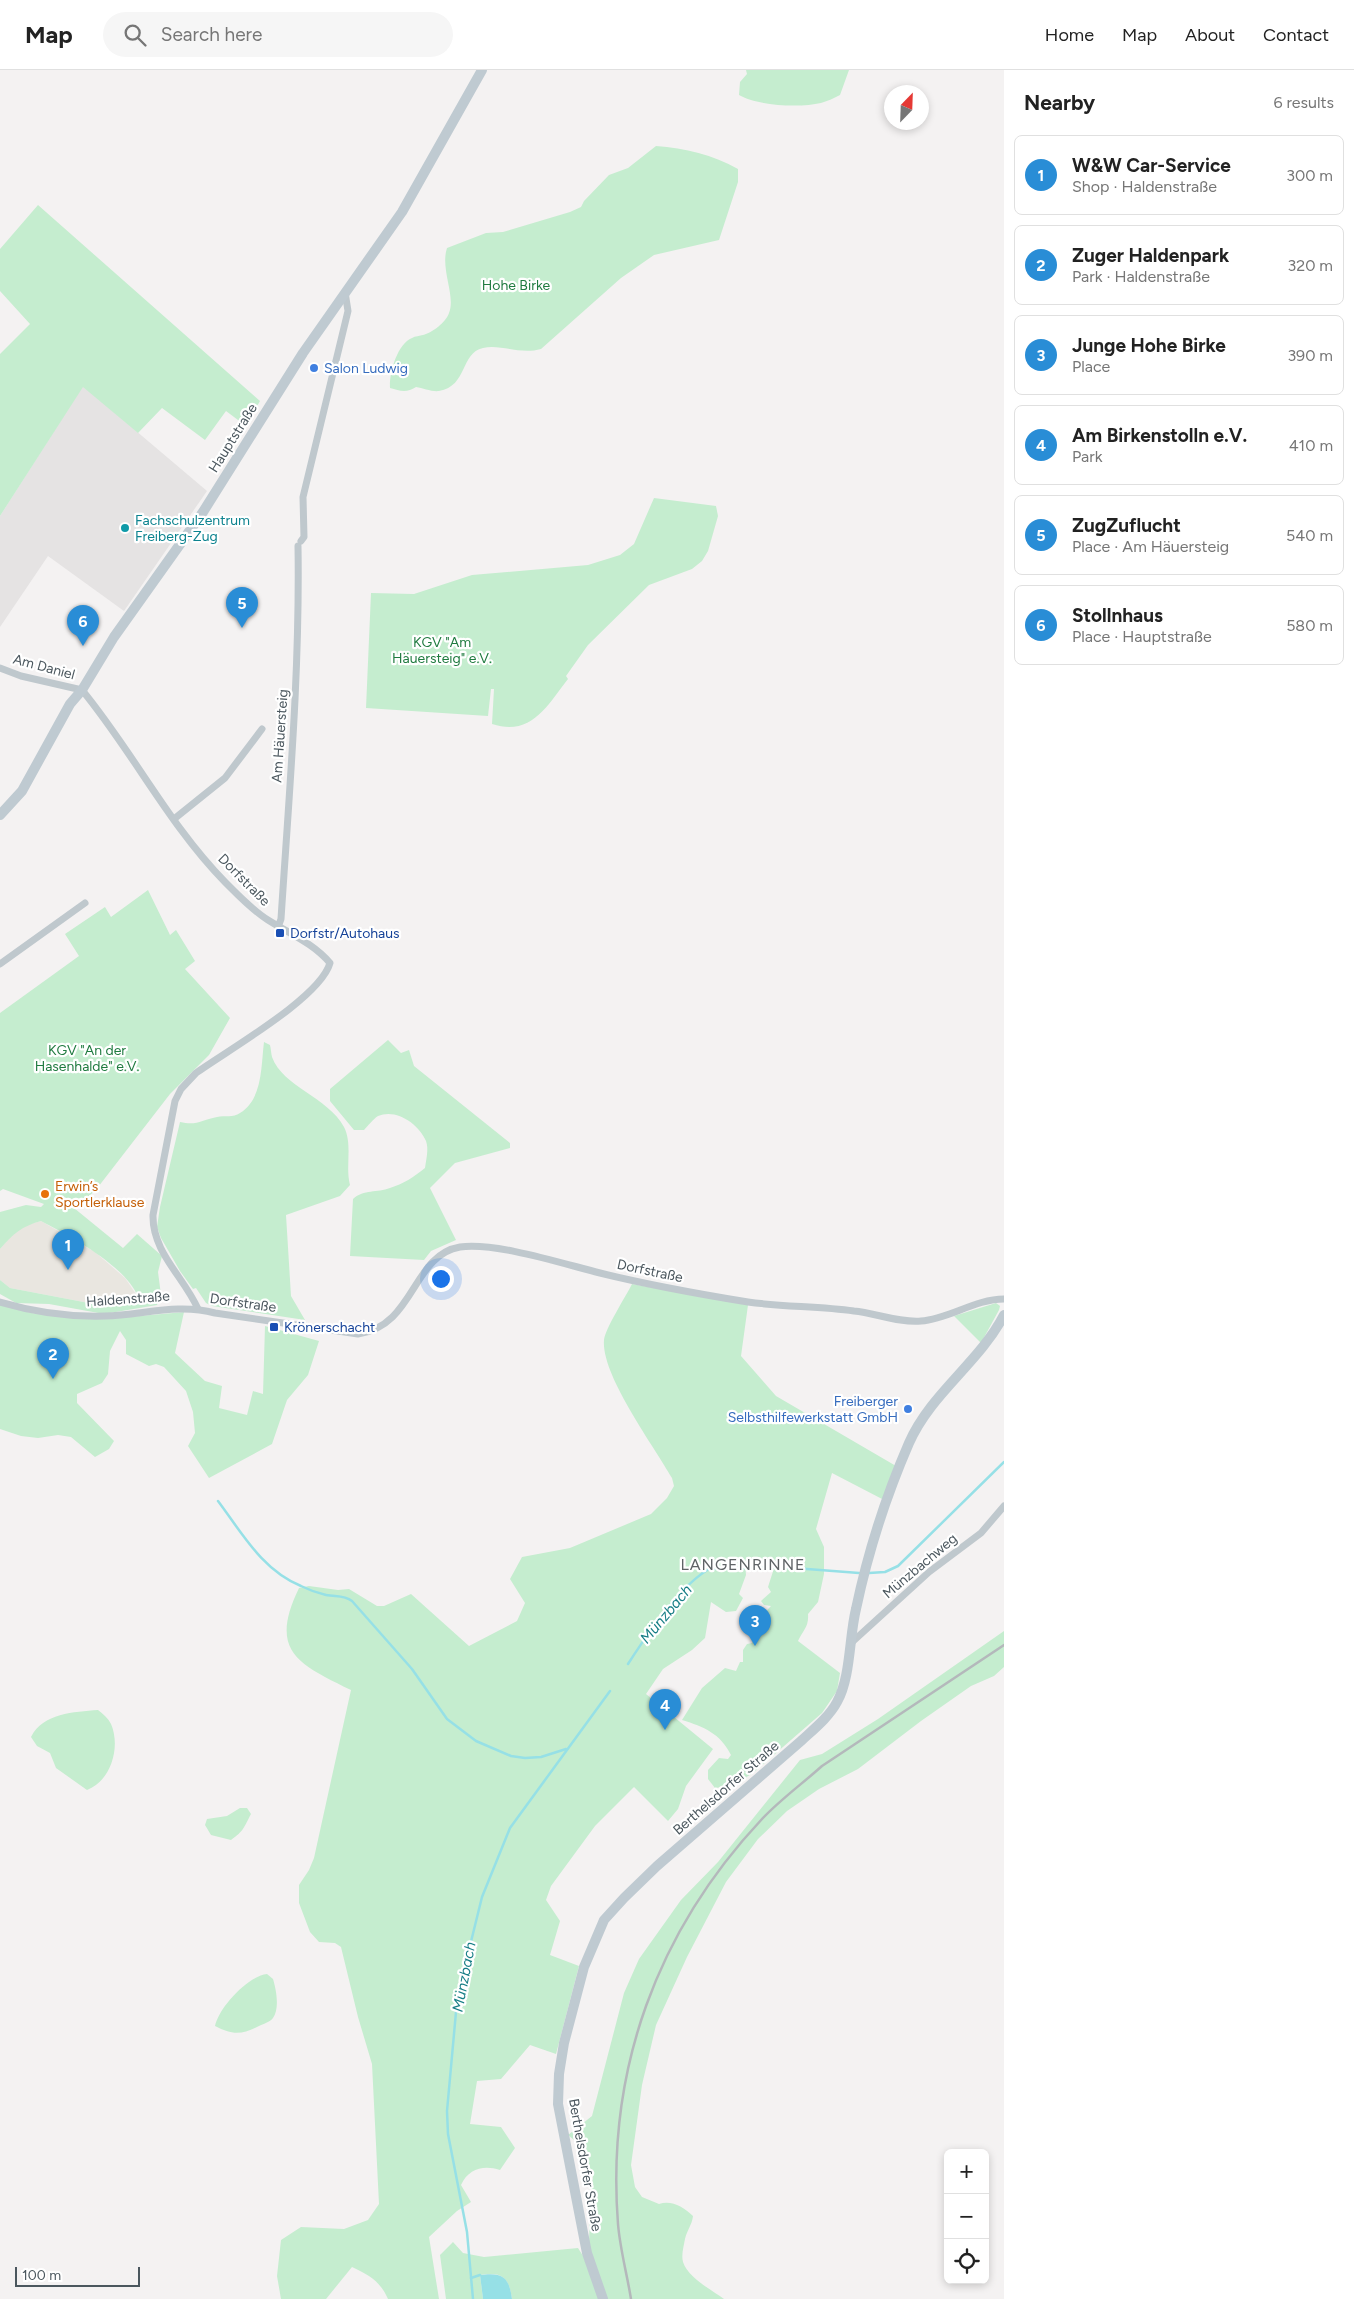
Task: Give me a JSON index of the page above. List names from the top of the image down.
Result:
{
  "streets": {
    "street": [
      "Hauptstraße",
      "Am Daniel",
      "Am Häuersteig",
      "Dorfstraße",
      "Haldenstraße",
      "Münzbachweg",
      "Berthelsdorfer Straße"
    ]
  },
  "crossings": [
    ["Hauptstraße", "Am Daniel"],
    ["Hauptstraße", "Am Häuersteig"],
    ["Hauptstraße", "Dorfstraße"],
    ["Am Daniel", "Dorfstraße"],
    ["Am Häuersteig", "Dorfstraße"],
    ["Dorfstraße", "Haldenstraße"],
    ["Münzbachweg", "Berthelsdorfer Straße"]
  ],
  "districts": ["LANGENRINNE"],
  "water": ["Münzbach"],
  "parks": ["Hohe Birke", "KGV \"Am Häuersteig\" e.V.", "KGV \"An der Hasenhalde\" e.V."],
  "places": {
    "other": [
      "Salon Ludwig",
      "Fachschulzentrum Freiberg-Zug",
      "Erwin’s Sportlerklause",
      "Freiberger Selbsthilfewerkstatt GmbH"
    ],
    "transit": ["Dorfstr/Autohaus", "Krönerschacht"]
  },
  "scale_bar": "100 m",
  "north": "top right",
  "page": {
    "header": "Map",
    "search": "Search here",
    "nav": [
      "Home",
      "Map",
      "About",
      "Contact"
    ],
    "heading": ["Nearby", "6 results"],
    "list": [
      {
        "mark": "1",
        "name": "W&W Car-Service",
        "note": "Shop · Haldenstraße",
        "value": "300 m"
      },
      {
        "mark": "2",
        "name": "Zuger Haldenpark",
        "note": "Park · Haldenstraße",
        "value": "320 m"
      },
      {
        "mark": "3",
        "name": "Junge Hohe Birke",
        "note": "Place",
        "value": "390 m"
      },
      {
        "mark": "4",
        "name": "Am Birkenstolln e.V.",
        "note": "Park",
        "value": "410 m"
      },
      {
        "mark": "5",
        "name": "ZugZuflucht",
        "note": "Place · Am Häuersteig",
        "value": "540 m"
      },
      {
        "mark": "6",
        "name": "Stollnhaus",
        "note": "Place · Hauptstraße",
        "value": "580 m"
      }
    ],
    "pins": [
      "5",
      "6",
      "1",
      "2",
      "3",
      "4"
    ],
    "map_buttons": ["+", "−"],
    "scale": "100 m"
  }
}
